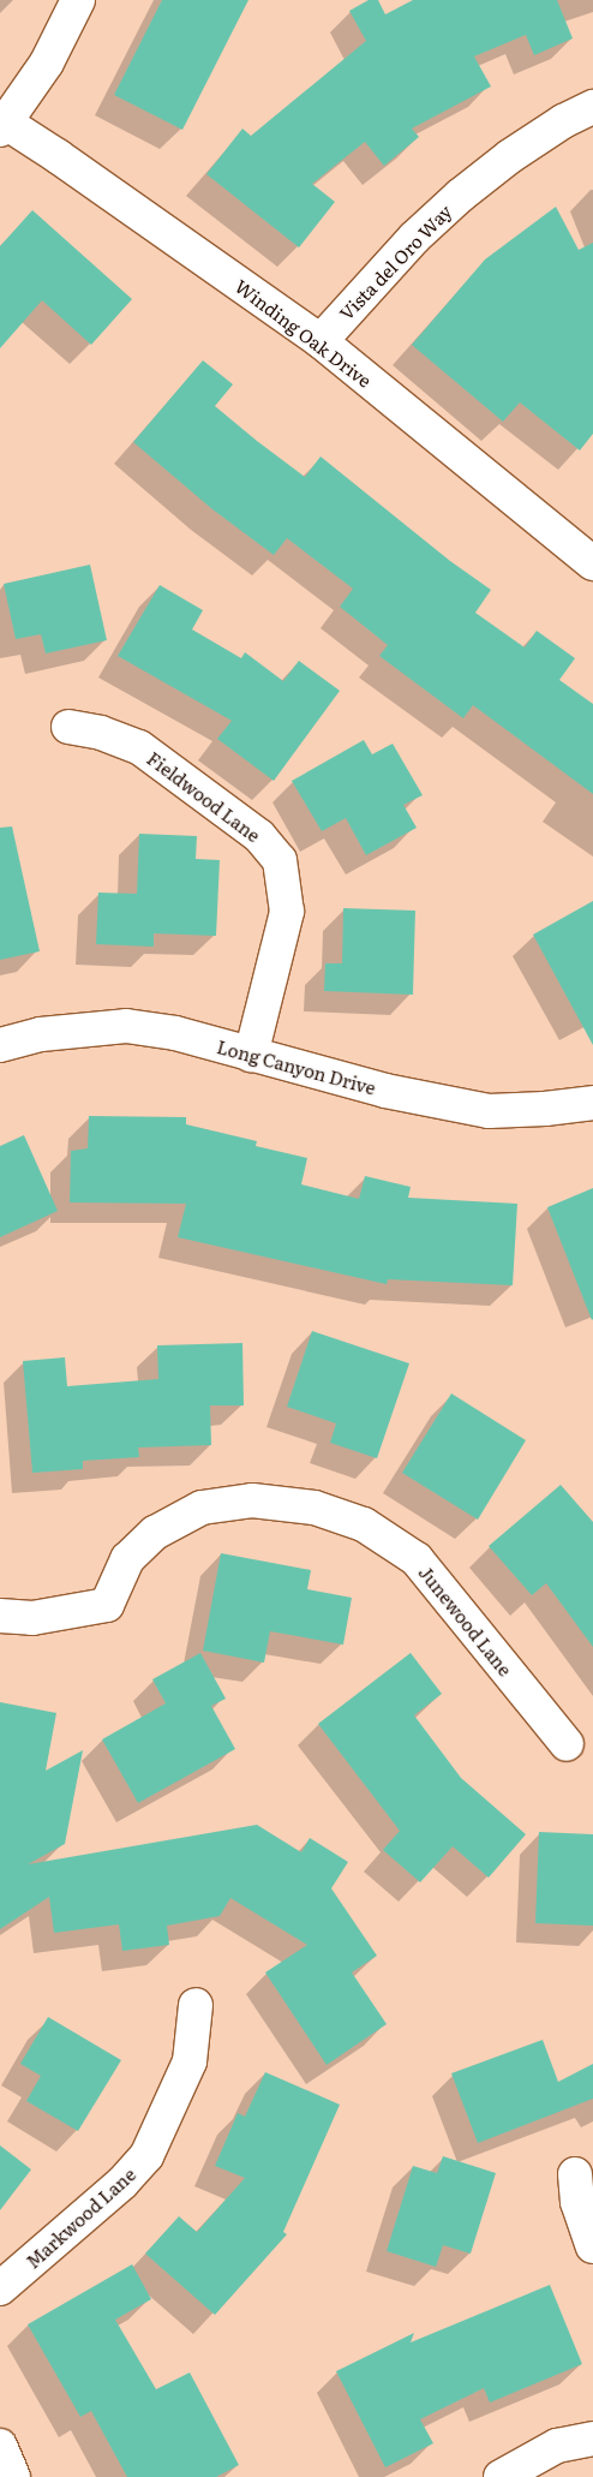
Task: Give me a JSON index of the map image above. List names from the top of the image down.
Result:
{
  "streets": {
    "street": [
      "Vista del Oro Way",
      "Winding Oak Drive",
      "Fieldwood Lane",
      "Long Canyon Drive",
      "Junewood Lane",
      "Markwood Lane"
    ]
  },
  "crossings": [
    ["Vista del Oro Way", "Winding Oak Drive"],
    ["Fieldwood Lane", "Long Canyon Drive"]
  ]
}
